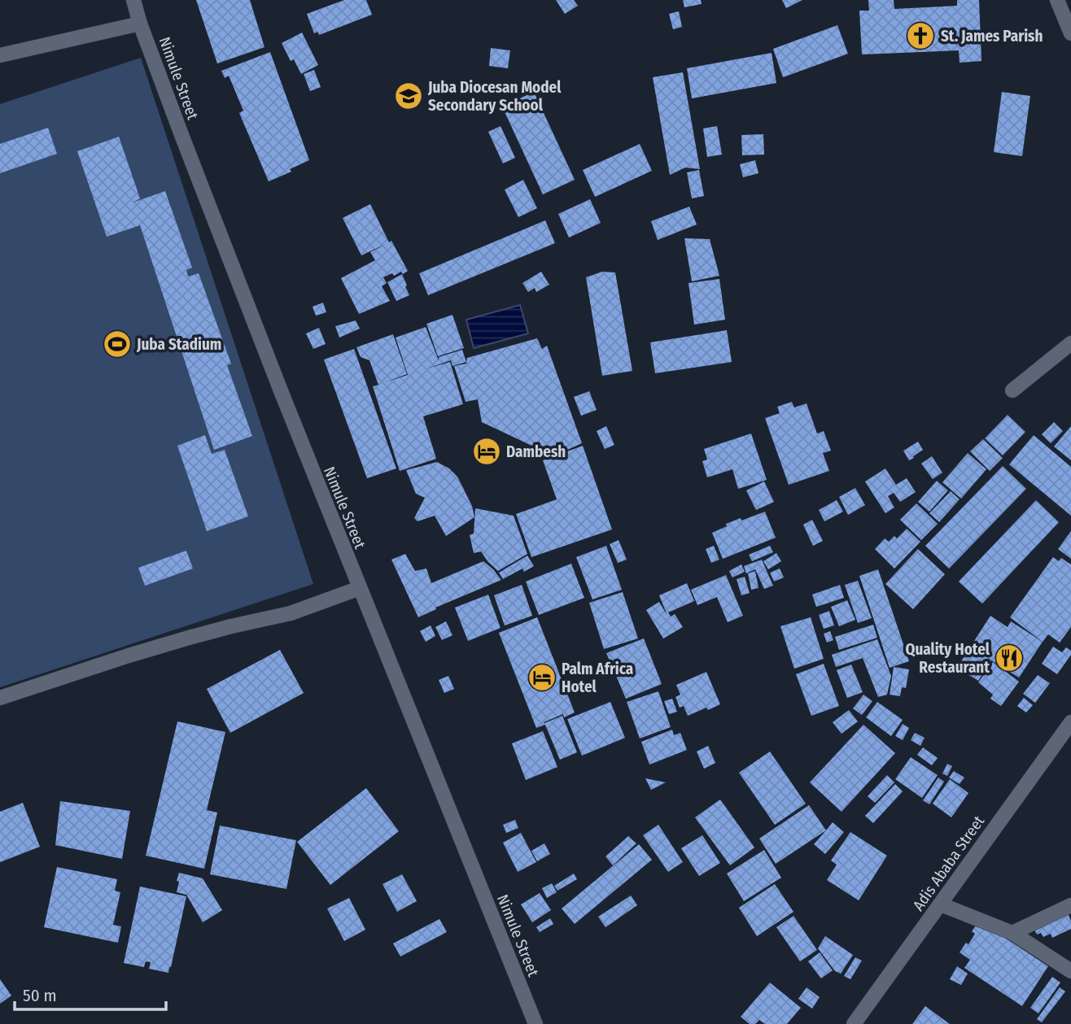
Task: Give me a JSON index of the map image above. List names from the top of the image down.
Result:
{
  "streets": {
    "street": ["Nimule Street", "Adis Ababa Street"]
  },
  "places": {
    "church": ["St. James Parish"],
    "school or university": ["Juba Diocesan Model Secondary School"],
    "sports": ["Juba Stadium"],
    "hotel": ["Dambesh", "Palm Africa Hotel"],
    "restaurant": ["Quality Hotel Restaurant"]
  },
  "scale_bar": "50 m"
}
